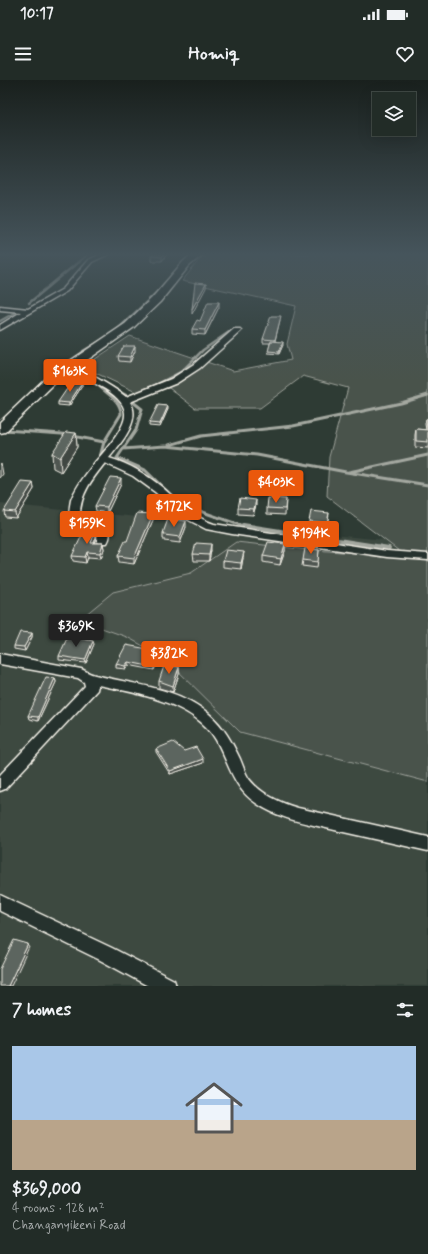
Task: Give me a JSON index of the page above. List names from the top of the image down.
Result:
{
  "page": {
    "status": "10:17",
    "header": "Homiq",
    "price": [
      "$163K",
      "$403K",
      "$172K",
      "$159K",
      "$194K",
      "$369K",
      "$382K"
    ],
    "heading": "7 homes",
    "list": [
      {
        "name": "$369,000",
        "note": "4 rooms · 128 m² · Changanyikeni Road"
      }
    ]
  }
}
